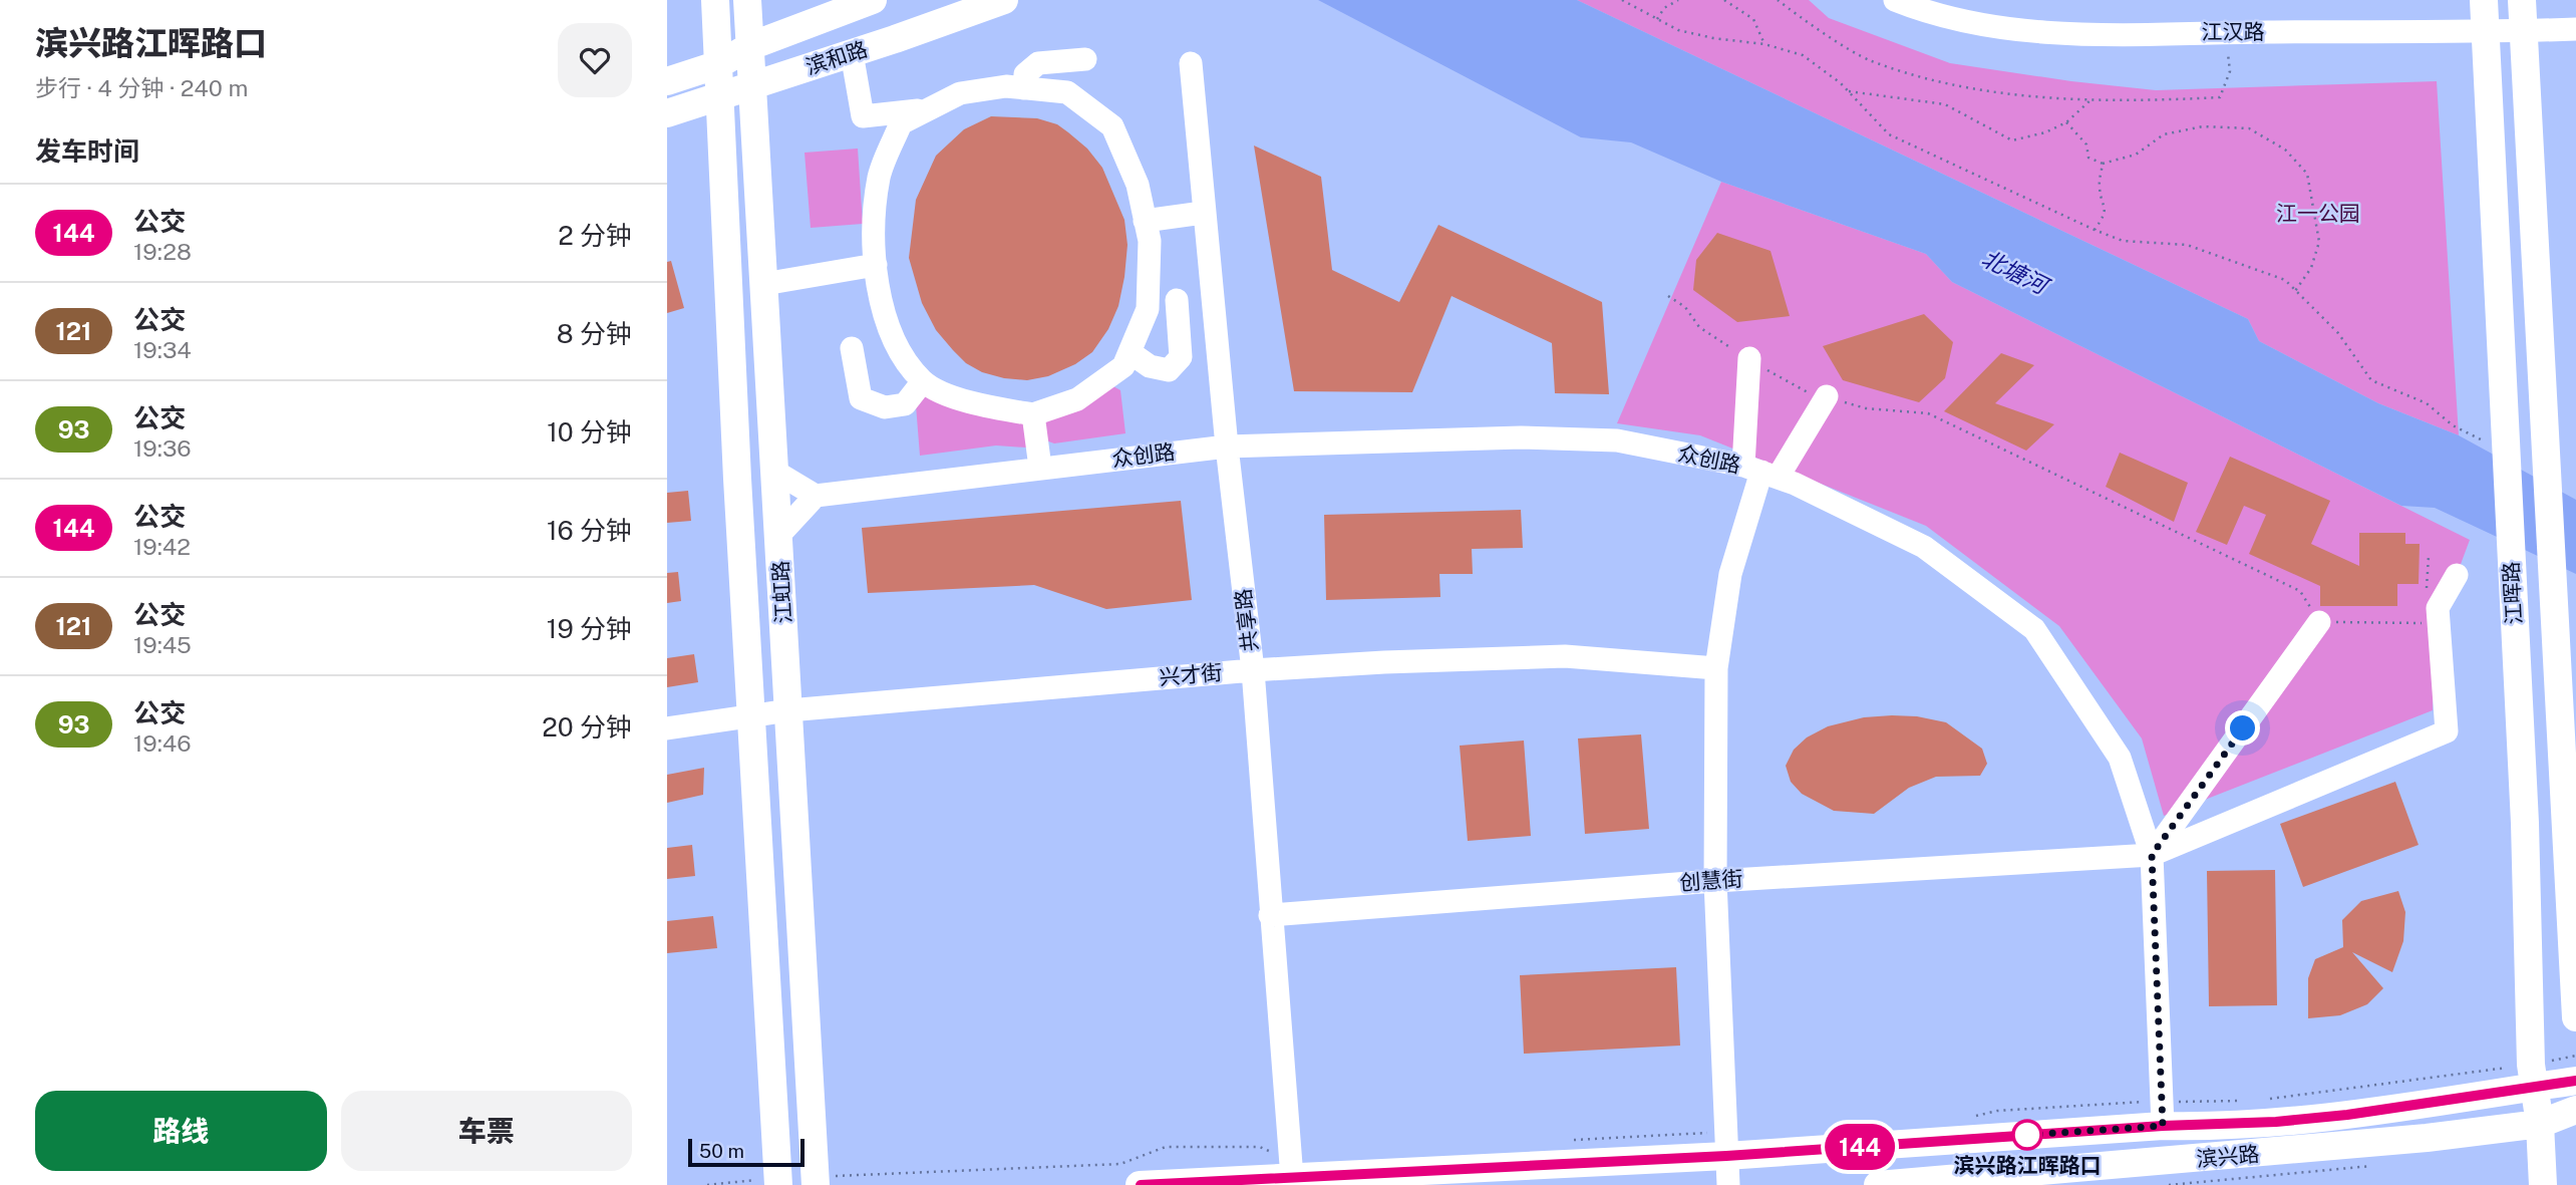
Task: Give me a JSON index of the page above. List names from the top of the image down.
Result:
{
  "streets": {
    "main road": [
      "滨和路",
      "江虹路",
      "江晖路",
      "滨兴路"
    ],
    "street": [
      "江汉路",
      "众创路",
      "共享路",
      "兴才街",
      "创慧街"
    ]
  },
  "crossings": [
    ["江汉路", "江晖路"],
    ["滨和路", "江虹路"],
    ["众创路", "共享路"],
    ["众创路", "创慧街"],
    ["众创路", "滨兴路"],
    ["江虹路", "兴才街"],
    ["江晖路", "滨兴路"],
    ["共享路", "兴才街"],
    ["共享路", "创慧街"],
    ["共享路", "滨兴路"]
  ],
  "water": ["北塘河"],
  "parks": ["江一公园"],
  "places": ["滨兴路江晖路口"],
  "lines": ["bus line 144"],
  "scale_bar": "50 m",
  "page": {
    "heading": [
      ["滨兴路江晖路口", "步行 · 4 分钟 · 240 m"],
      "发车时间"
    ],
    "on_map": "144",
    "list": [
      {
        "mark": "144",
        "name": "公交",
        "note": "19:28",
        "value": "2 分钟"
      },
      {
        "mark": "121",
        "name": "公交",
        "note": "19:34",
        "value": "8 分钟"
      },
      {
        "mark": "93",
        "name": "公交",
        "note": "19:36",
        "value": "10 分钟"
      },
      {
        "mark": "144",
        "name": "公交",
        "note": "19:42",
        "value": "16 分钟"
      },
      {
        "mark": "121",
        "name": "公交",
        "note": "19:45",
        "value": "19 分钟"
      },
      {
        "mark": "93",
        "name": "公交",
        "note": "19:46",
        "value": "20 分钟"
      }
    ],
    "buttons": ["路线", "车票"],
    "scale": "50 m"
  }
}
